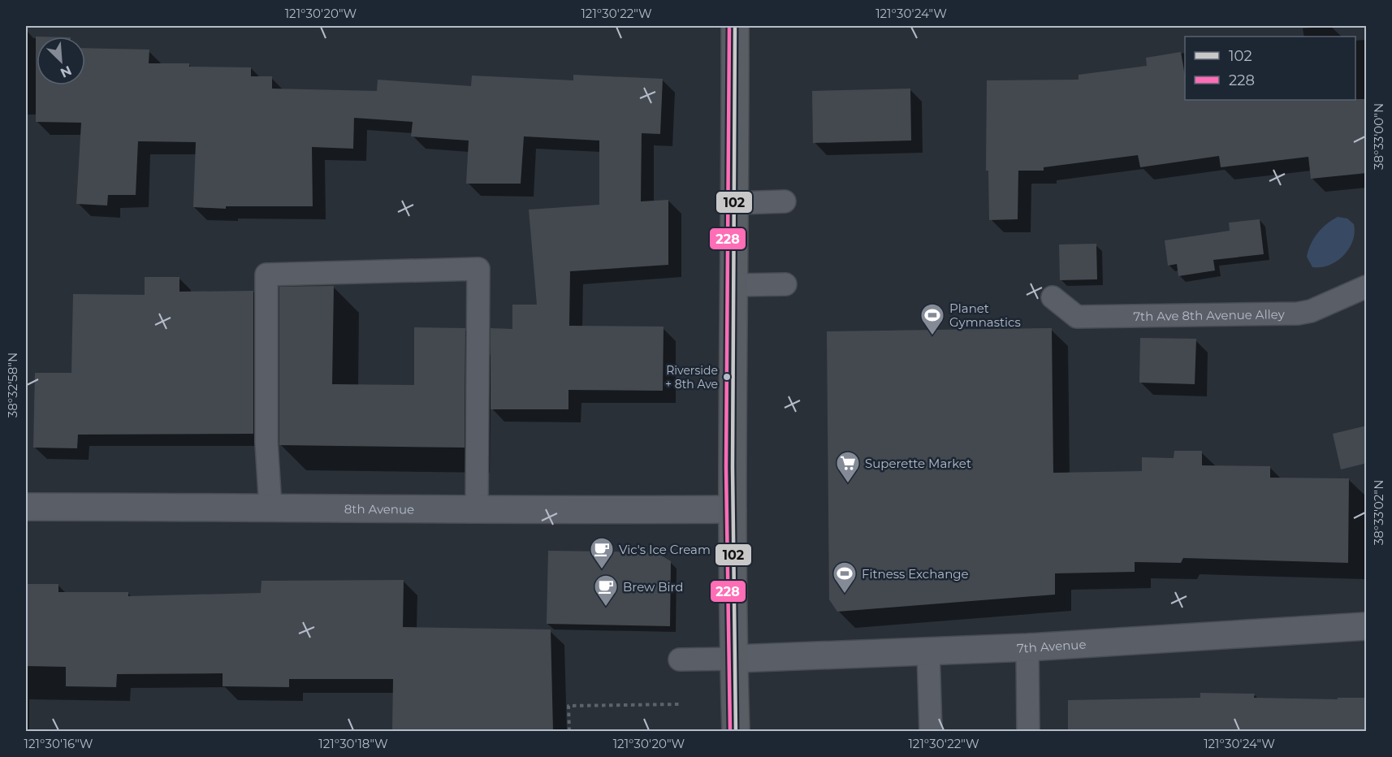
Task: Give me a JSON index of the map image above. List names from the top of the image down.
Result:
{
  "streets": {
    "street": ["8th Avenue", "7th Avenue"],
    "lane": ["7th Ave 8th Avenue Alley"]
  },
  "places": {
    "sports": ["Planet Gymnastics", "Fitness Exchange"],
    "other": ["Riverside + 8th Ave"],
    "supermarket": ["Superette Market"],
    "cafe": ["Vic's Ice Cream", "Brew Bird"]
  },
  "lines": ["transit line 102", "transit line 228"],
  "legend": ["102", "228"],
  "north": "bottom right",
  "coordinates": [
    "121°30'20\"W",
    "121°30'22\"W",
    "121°30'24\"W",
    "38°33'00\"N",
    "38°32'58\"N",
    "38°33'02\"N",
    "121°30'16\"W",
    "121°30'18\"W"
  ]
}
